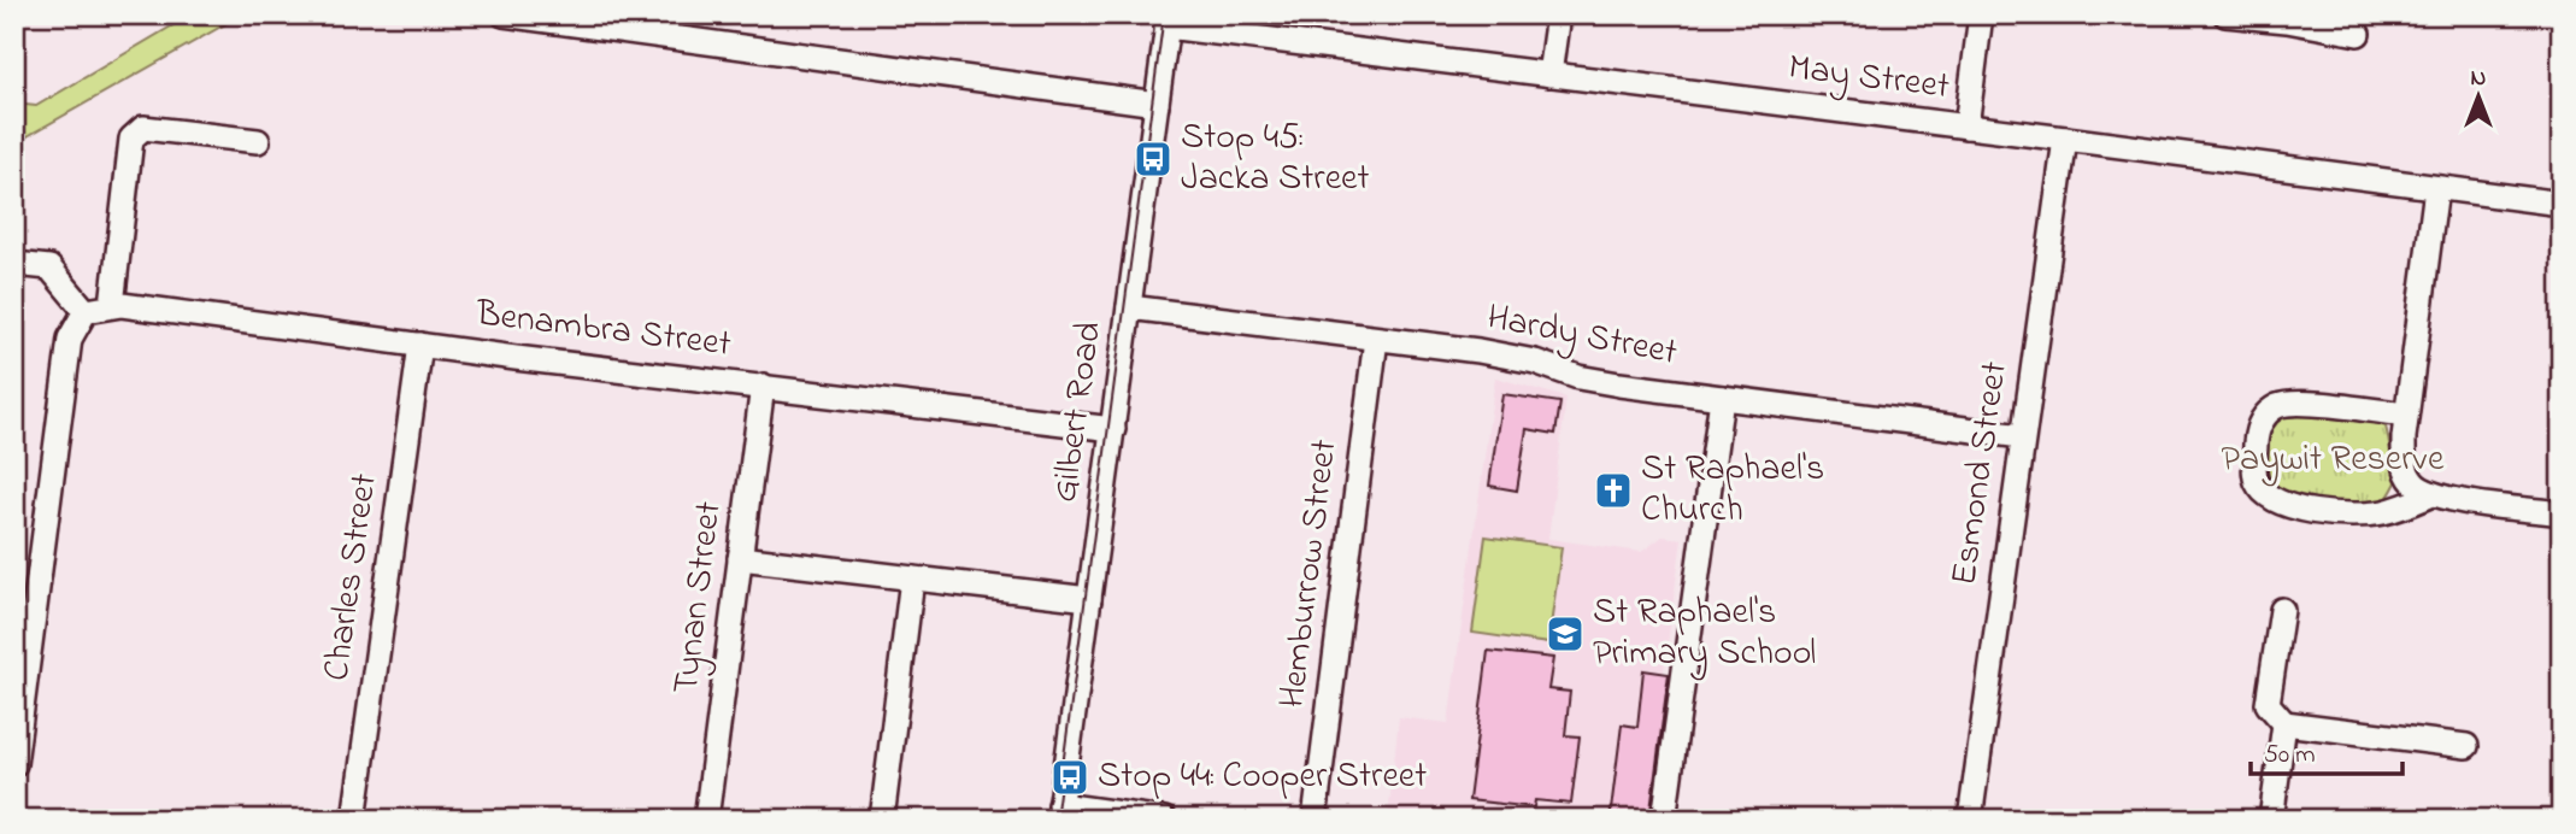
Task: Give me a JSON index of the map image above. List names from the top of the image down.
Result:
{
  "streets": {
    "street": [
      "May Street",
      "Benambra Street",
      "Hardy Street",
      "Gilbert Road",
      "Esmond Street",
      "Hemburrow Street",
      "Charles Street",
      "Tynan Street"
    ]
  },
  "crossings": [
    ["May Street", "Gilbert Road"],
    ["May Street", "Esmond Street"],
    ["Benambra Street", "Gilbert Road"],
    ["Benambra Street", "Charles Street"],
    ["Benambra Street", "Tynan Street"],
    ["Hardy Street", "Gilbert Road"],
    ["Hardy Street", "Esmond Street"],
    ["Hardy Street", "Hemburrow Street"]
  ],
  "parks": ["Paywit Reserve"],
  "places": {
    "bus stop": ["Stop 45: Jacka Street", "Stop 44: Cooper Street"],
    "church": ["St Raphael's Church"],
    "school or university": ["St Raphael's Primary School"]
  },
  "scale_bar": "50 m",
  "north": "top"
}
